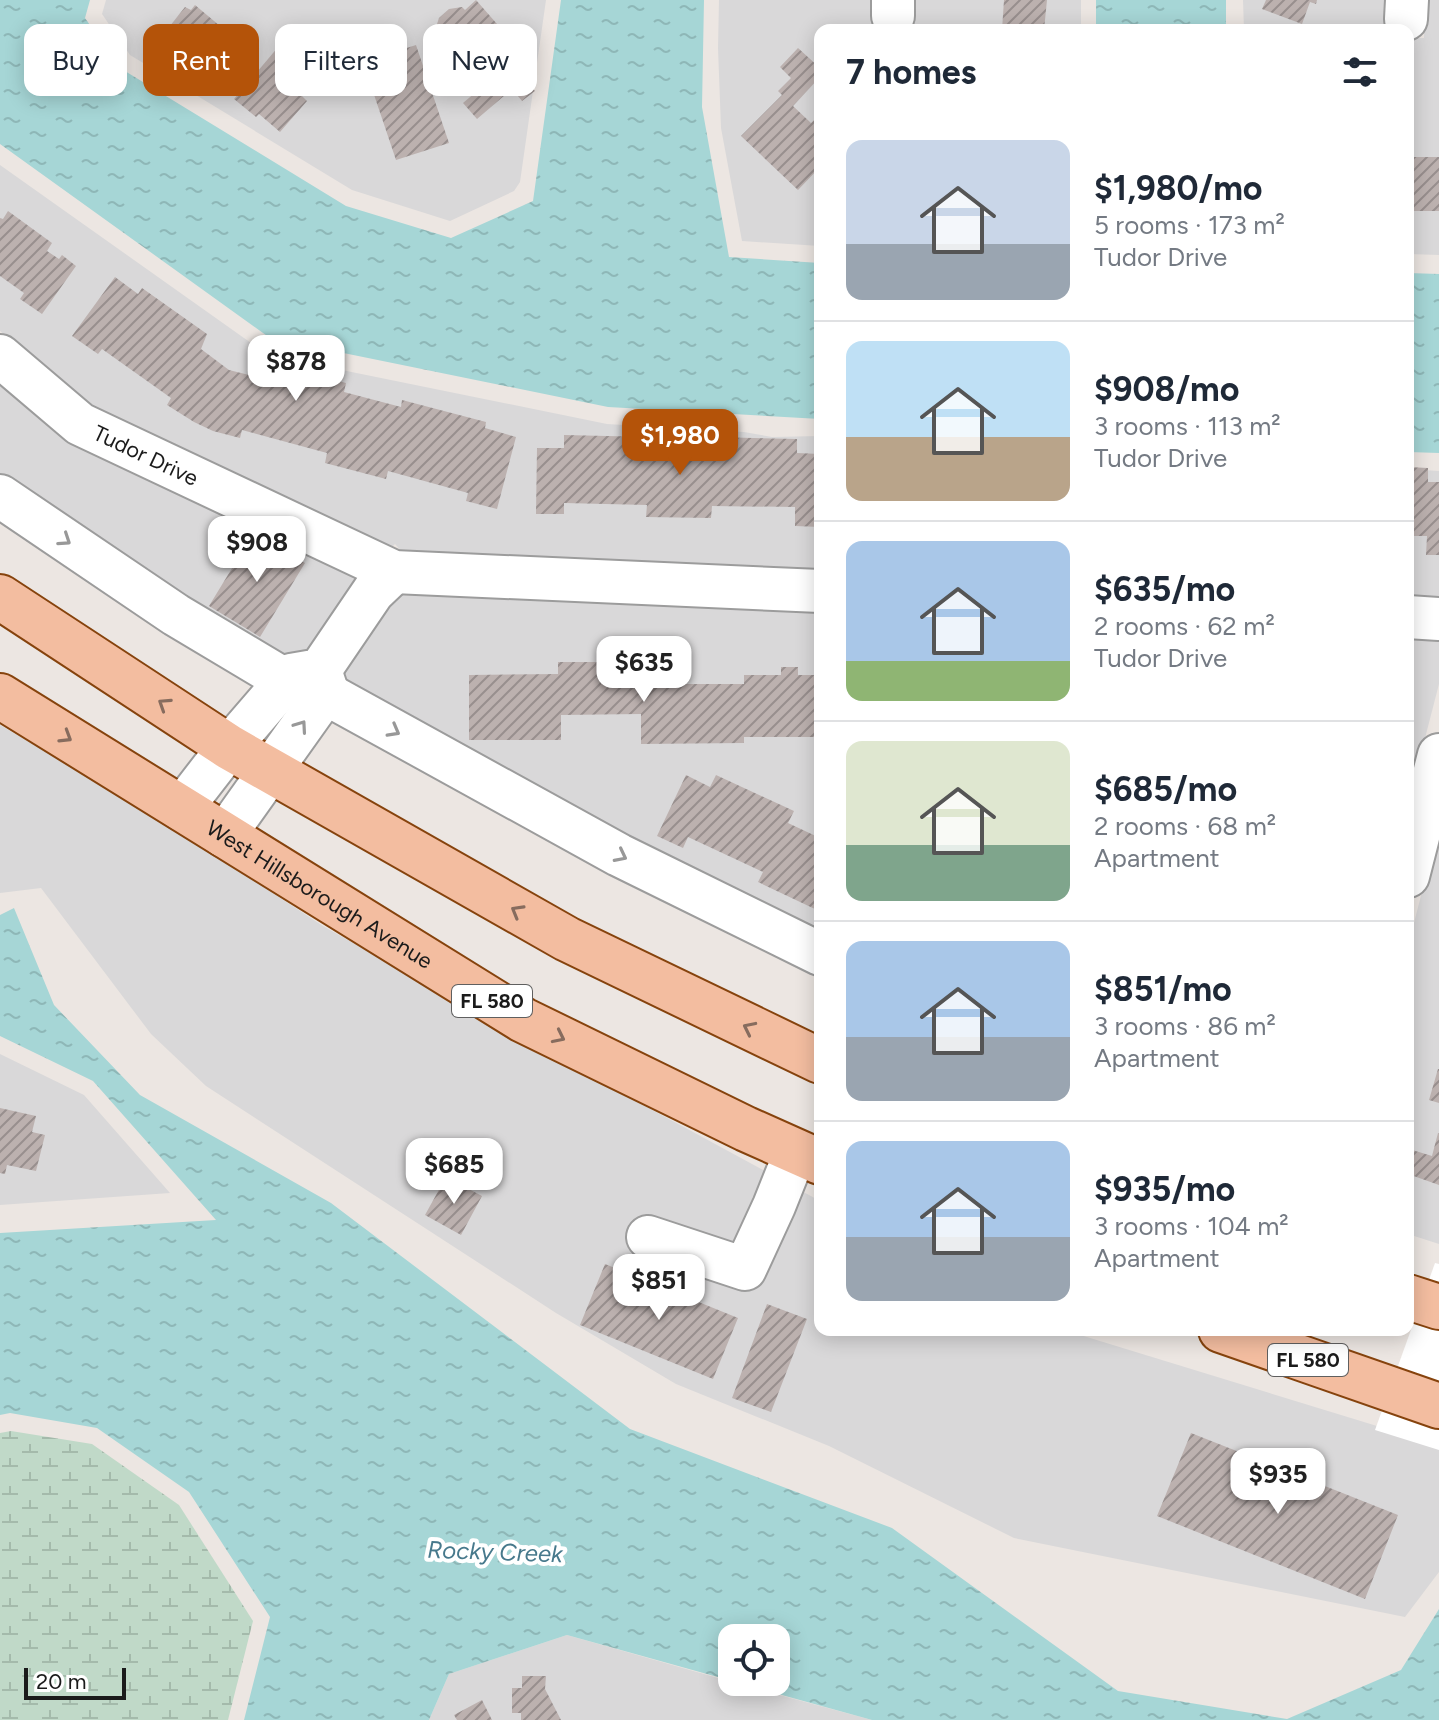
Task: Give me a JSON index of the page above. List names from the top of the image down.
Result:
{
  "streets": {
    "main road": ["West Hillsborough Avenue", "FL 580"],
    "street": ["Tudor Drive"]
  },
  "water": ["Rocky Creek"],
  "scale_bar": "20 m",
  "page": {
    "chip": [
      "Buy",
      "Rent",
      "Filters",
      "New"
    ],
    "heading": "7 homes",
    "list": [
      {
        "name": "$1,980/mo",
        "note": "5 rooms · 173 m² · Tudor Drive"
      },
      {
        "name": "$908/mo",
        "note": "3 rooms · 113 m² · Tudor Drive"
      },
      {
        "name": "$635/mo",
        "note": "2 rooms · 62 m² · Tudor Drive"
      },
      {
        "name": "$685/mo",
        "note": "2 rooms · 68 m² · Apartment"
      },
      {
        "name": "$851/mo",
        "note": "3 rooms · 86 m² · Apartment"
      },
      {
        "name": "$935/mo",
        "note": "3 rooms · 104 m² · Apartment"
      }
    ],
    "price": [
      "$878",
      "$1,980",
      "$908",
      "$635",
      "$685",
      "$851",
      "$935"
    ],
    "scale": "20 m"
  }
}
